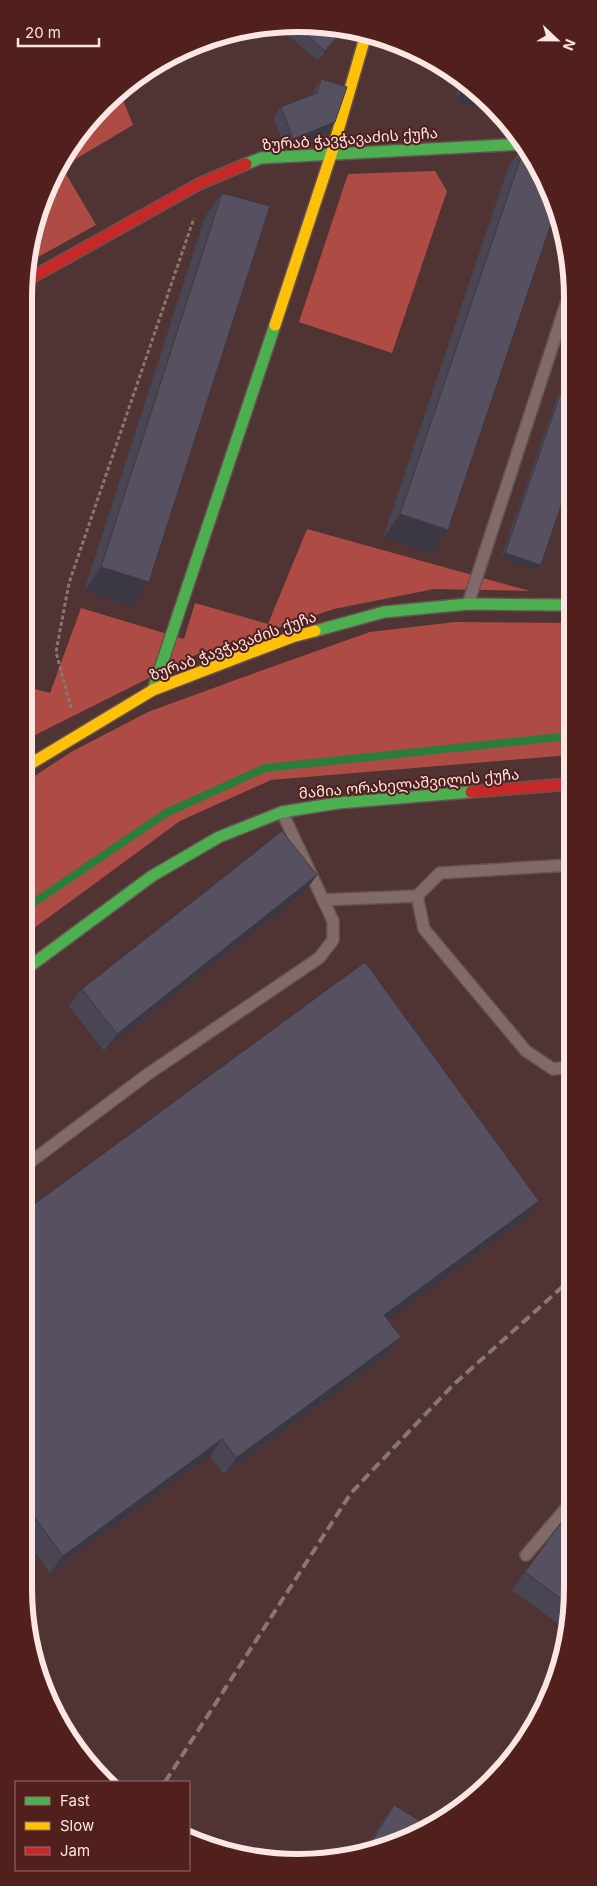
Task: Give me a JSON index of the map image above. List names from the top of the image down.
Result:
{
  "streets": {
    "street": ["ზურაბ ჭავჭავაძის ქუჩა", "მამია ორახელაშვილის ქუჩა"]
  },
  "legend": ["Fast", "Slow", "Jam"],
  "scale_bar": "20 m",
  "north": "right"
}
